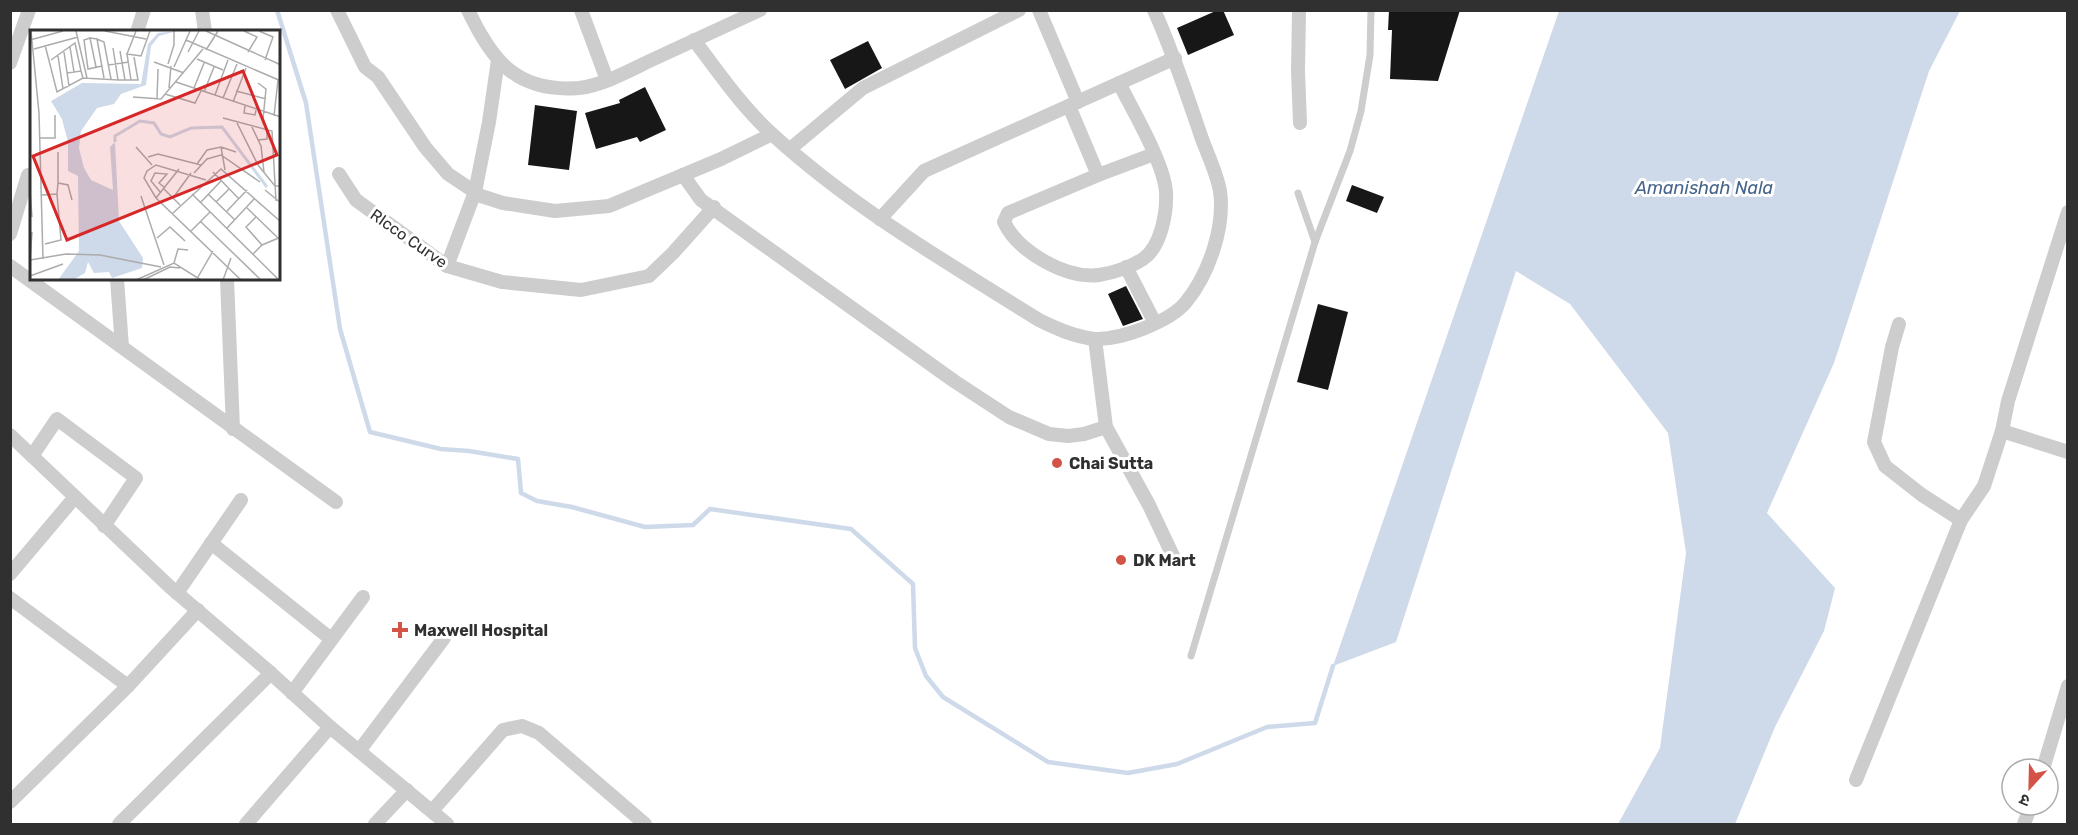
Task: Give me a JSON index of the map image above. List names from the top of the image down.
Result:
{
  "streets": {
    "street": ["RIcco Curve"]
  },
  "water": ["Amanishah Nala"],
  "places": {
    "other": ["Chai Sutta", "DK Mart"],
    "health": ["Maxwell Hospital"]
  },
  "north": "bottom"
}
